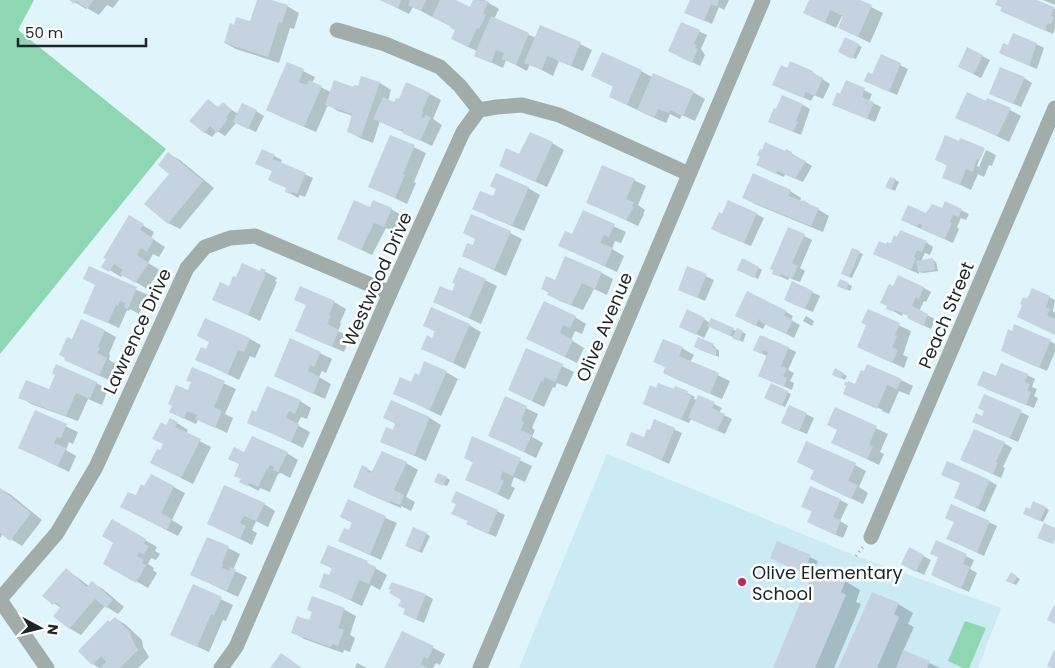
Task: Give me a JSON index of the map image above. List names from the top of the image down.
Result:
{
  "streets": {
    "street": [
      "Westwood Drive",
      "Peach Street",
      "Olive Avenue",
      "Lawrence Drive"
    ]
  },
  "crossings": [
    ["Westwood Drive", "Lawrence Drive"]
  ],
  "places": ["Olive Elementary School"],
  "scale_bar": "50 m",
  "north": "right"
}
